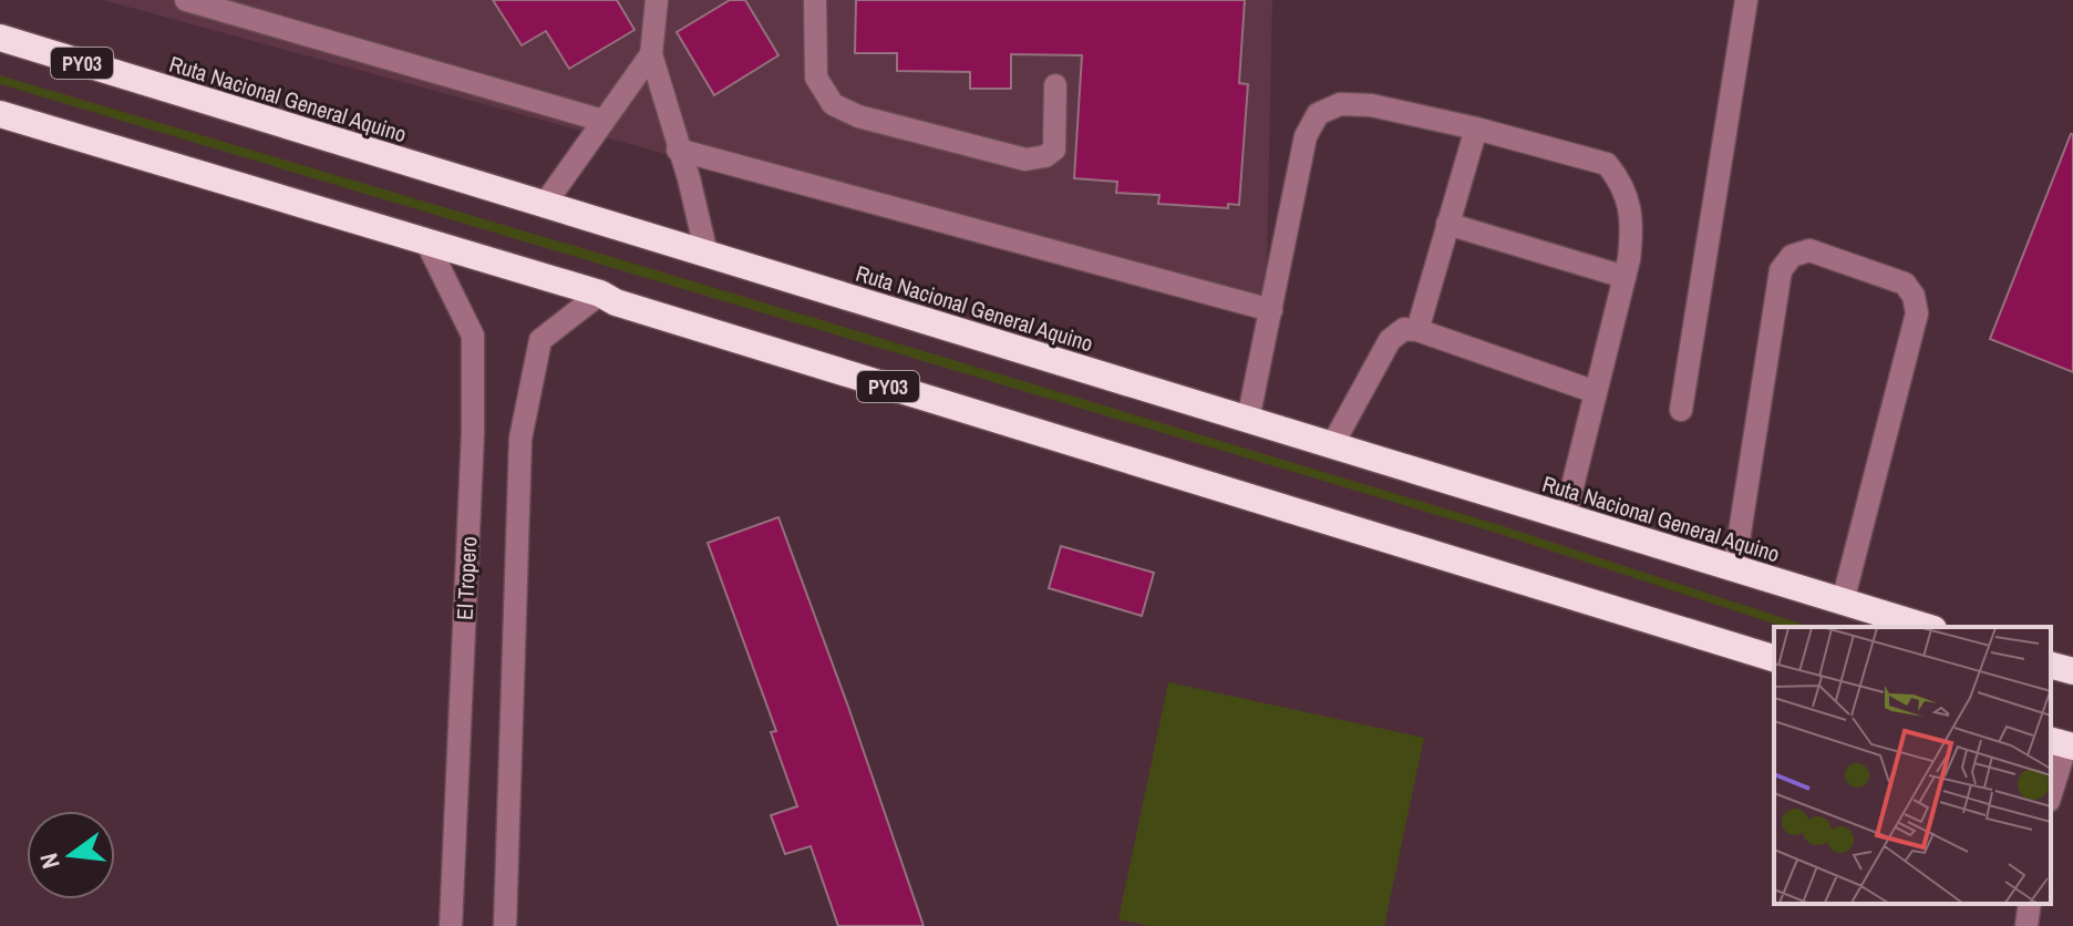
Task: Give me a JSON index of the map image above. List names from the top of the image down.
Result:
{
  "streets": {
    "highway": ["PY03", "Ruta Nacional General Aquino"],
    "street": ["El Tropero"]
  },
  "crossings": [
    ["PY03", "El Tropero"]
  ],
  "north": "left"
}
